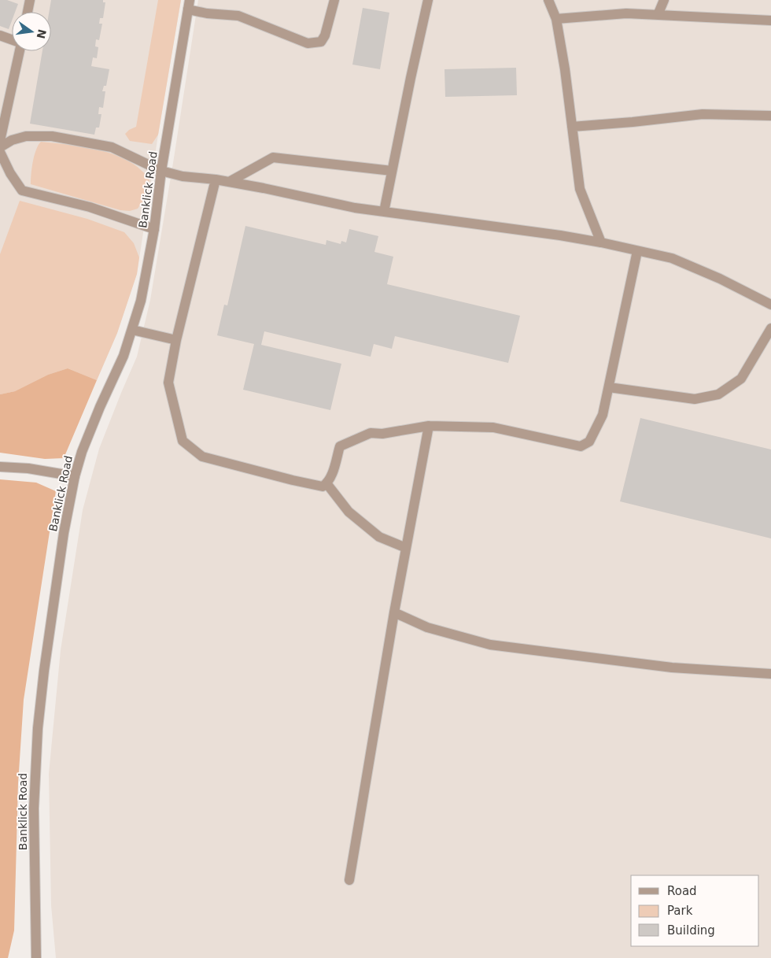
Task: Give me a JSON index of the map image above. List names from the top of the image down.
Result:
{
  "streets": {
    "street": ["Banklick Road"]
  },
  "legend": ["Road", "Park", "Building"],
  "north": "right"
}
